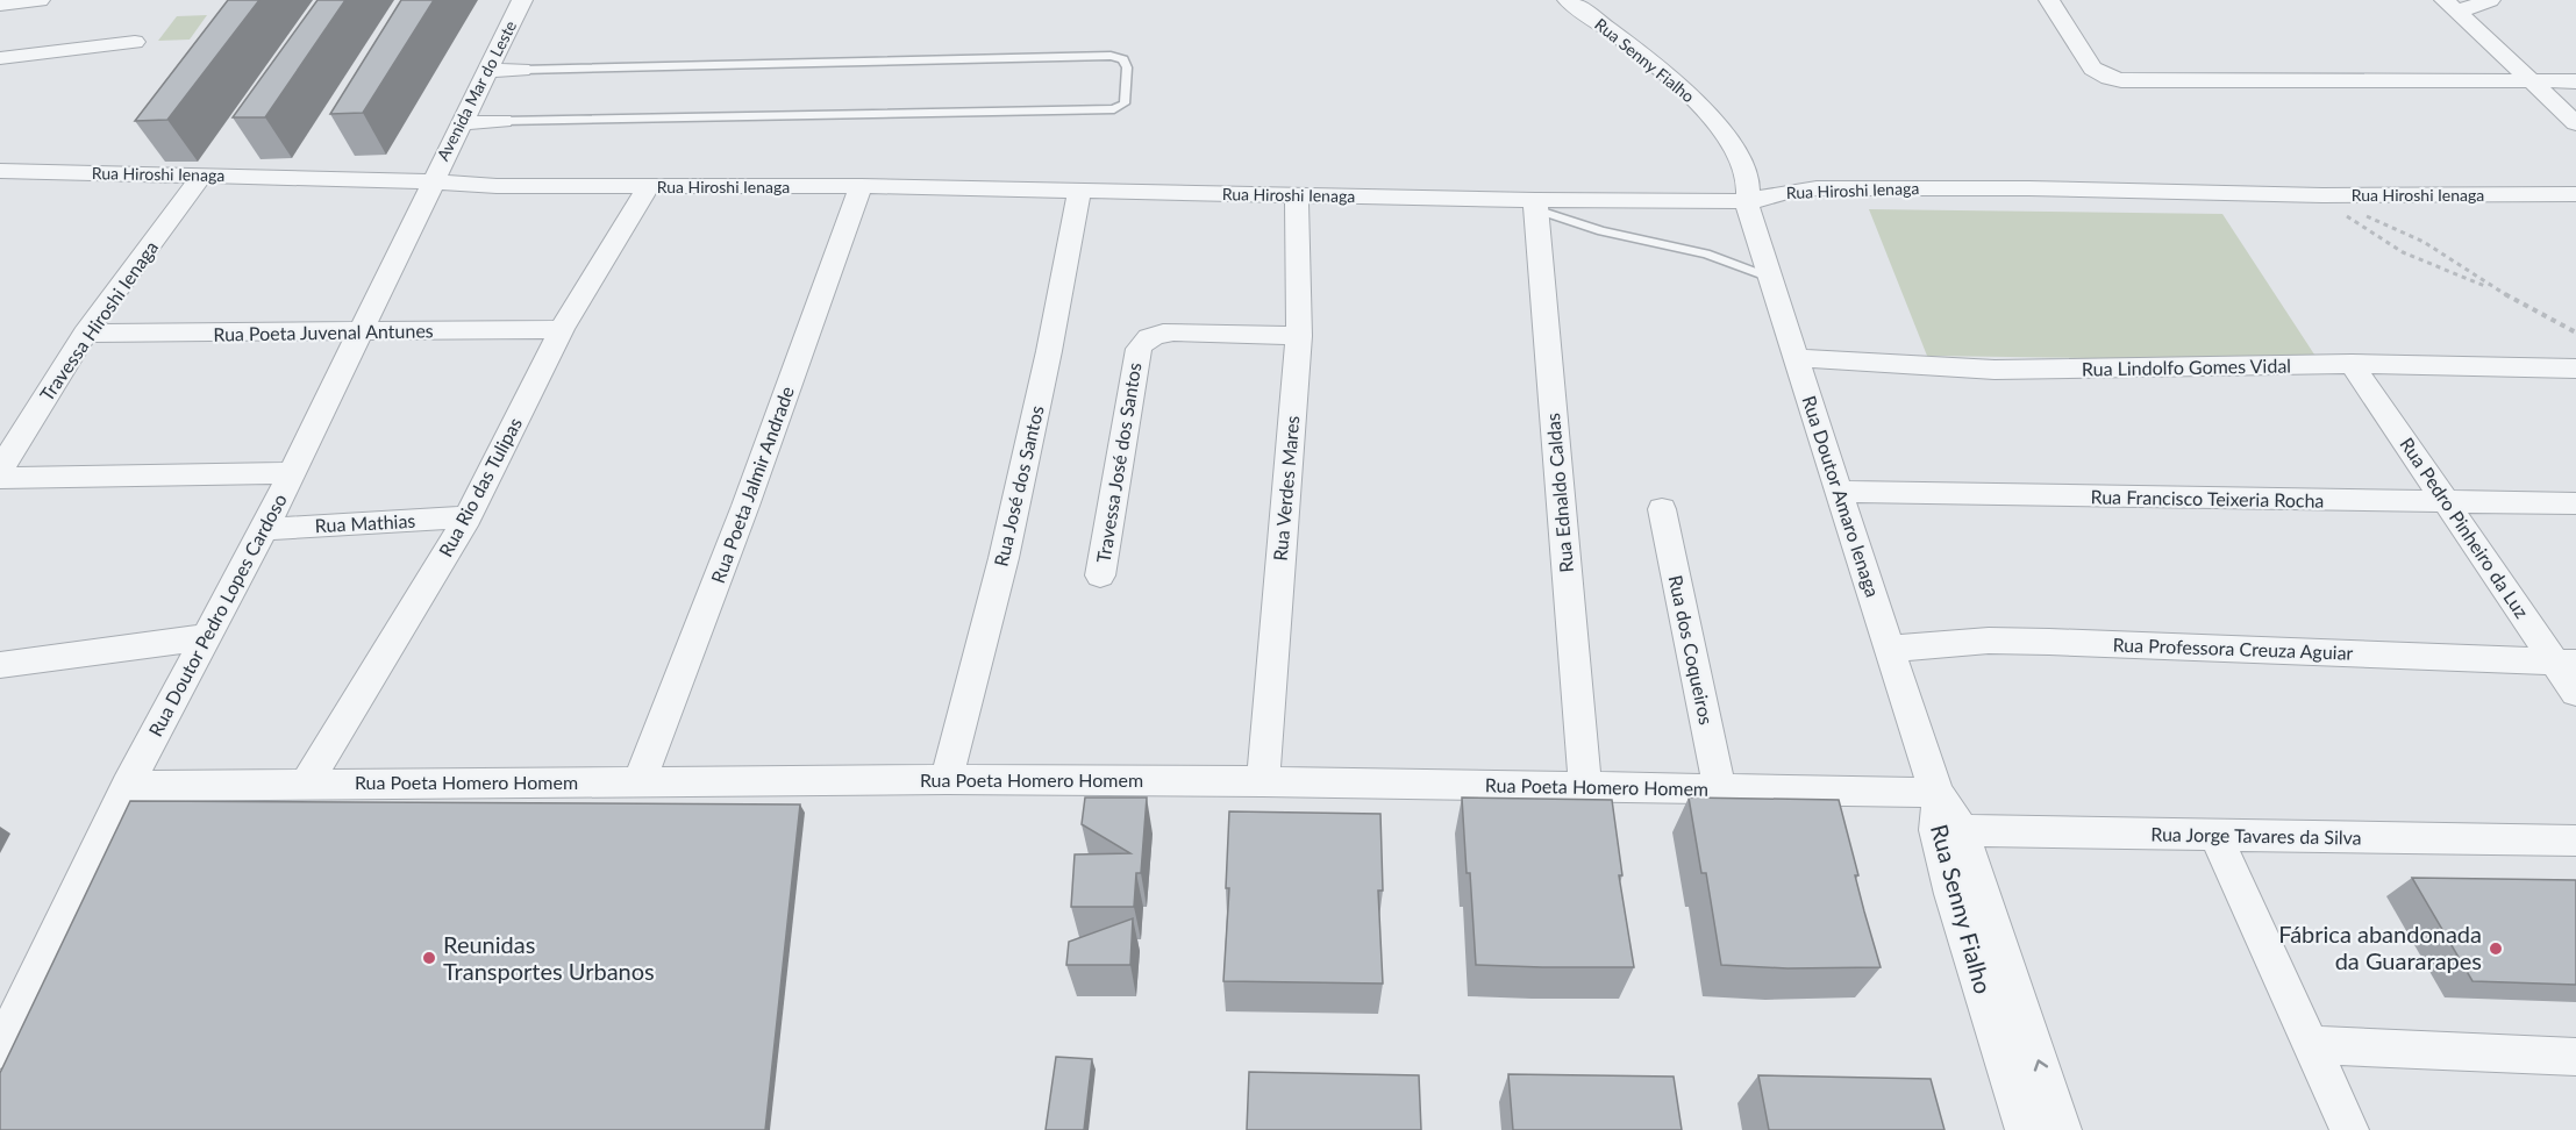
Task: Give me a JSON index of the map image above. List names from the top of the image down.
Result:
{
  "streets": {
    "street": [
      "Rua Senny Fialho",
      "Avenida Mar do Leste",
      "Rua Hiroshi Ienaga",
      "Travessa Hiroshi Ienaga",
      "Rua Poeta Juvenal Antunes",
      "Rua Lindolfo Gomes Vidal",
      "Travessa José dos Santos",
      "Rua Poeta Jalmir Andrade",
      "Rua José dos Santos",
      "Rua Rio das Tulipas",
      "Rua Verdes Mares",
      "Rua Ednaldo Caldas",
      "Rua Doutor Amaro Ienaga",
      "Rua Francisco Teixeria Rocha",
      "Rua Mathias",
      "Rua Pedro Pinheiro da Luz",
      "Rua Doutor Pedro Lopes Cardoso",
      "Rua Professora Creuza Aguiar",
      "Rua dos Coqueiros",
      "Rua Poeta Homero Homem",
      "Rua Jorge Tavares da Silva"
    ]
  },
  "crossings": [
    ["Rua Senny Fialho", "Rua Hiroshi Ienaga"],
    ["Rua Senny Fialho", "Rua Doutor Amaro Ienaga"],
    ["Rua Senny Fialho", "Rua Poeta Homero Homem"],
    ["Rua Senny Fialho", "Rua Jorge Tavares da Silva"],
    ["Avenida Mar do Leste", "Rua Hiroshi Ienaga"],
    ["Avenida Mar do Leste", "Rua Doutor Pedro Lopes Cardoso"],
    ["Rua Hiroshi Ienaga", "Travessa Hiroshi Ienaga"],
    ["Rua Hiroshi Ienaga", "Rua Poeta Jalmir Andrade"],
    ["Rua Hiroshi Ienaga", "Rua José dos Santos"],
    ["Rua Hiroshi Ienaga", "Rua Rio das Tulipas"],
    ["Rua Hiroshi Ienaga", "Rua Verdes Mares"],
    ["Rua Hiroshi Ienaga", "Rua Ednaldo Caldas"],
    ["Rua Hiroshi Ienaga", "Rua Doutor Amaro Ienaga"],
    ["Rua Hiroshi Ienaga", "Rua Doutor Pedro Lopes Cardoso"],
    ["Travessa Hiroshi Ienaga", "Rua Poeta Juvenal Antunes"],
    ["Rua Poeta Juvenal Antunes", "Rua Rio das Tulipas"],
    ["Rua Poeta Juvenal Antunes", "Rua Doutor Pedro Lopes Cardoso"],
    ["Rua Lindolfo Gomes Vidal", "Rua Doutor Amaro Ienaga"],
    ["Rua Lindolfo Gomes Vidal", "Rua Pedro Pinheiro da Luz"],
    ["Travessa José dos Santos", "Rua Verdes Mares"],
    ["Rua Poeta Jalmir Andrade", "Rua Poeta Homero Homem"],
    ["Rua José dos Santos", "Rua Poeta Homero Homem"],
    ["Rua Rio das Tulipas", "Rua Mathias"],
    ["Rua Rio das Tulipas", "Rua Poeta Homero Homem"],
    ["Rua Verdes Mares", "Rua Poeta Homero Homem"],
    ["Rua Ednaldo Caldas", "Rua Poeta Homero Homem"],
    ["Rua Doutor Amaro Ienaga", "Rua Francisco Teixeria Rocha"],
    ["Rua Doutor Amaro Ienaga", "Rua Professora Creuza Aguiar"],
    ["Rua Doutor Amaro Ienaga", "Rua Poeta Homero Homem"],
    ["Rua Francisco Teixeria Rocha", "Rua Pedro Pinheiro da Luz"],
    ["Rua Mathias", "Rua Doutor Pedro Lopes Cardoso"],
    ["Rua Pedro Pinheiro da Luz", "Rua Professora Creuza Aguiar"],
    ["Rua Doutor Pedro Lopes Cardoso", "Rua Poeta Homero Homem"],
    ["Rua dos Coqueiros", "Rua Poeta Homero Homem"]
  ],
  "places": ["Fábrica abandonada da Guararapes", "Reunidas Transportes Urbanos"]
}
